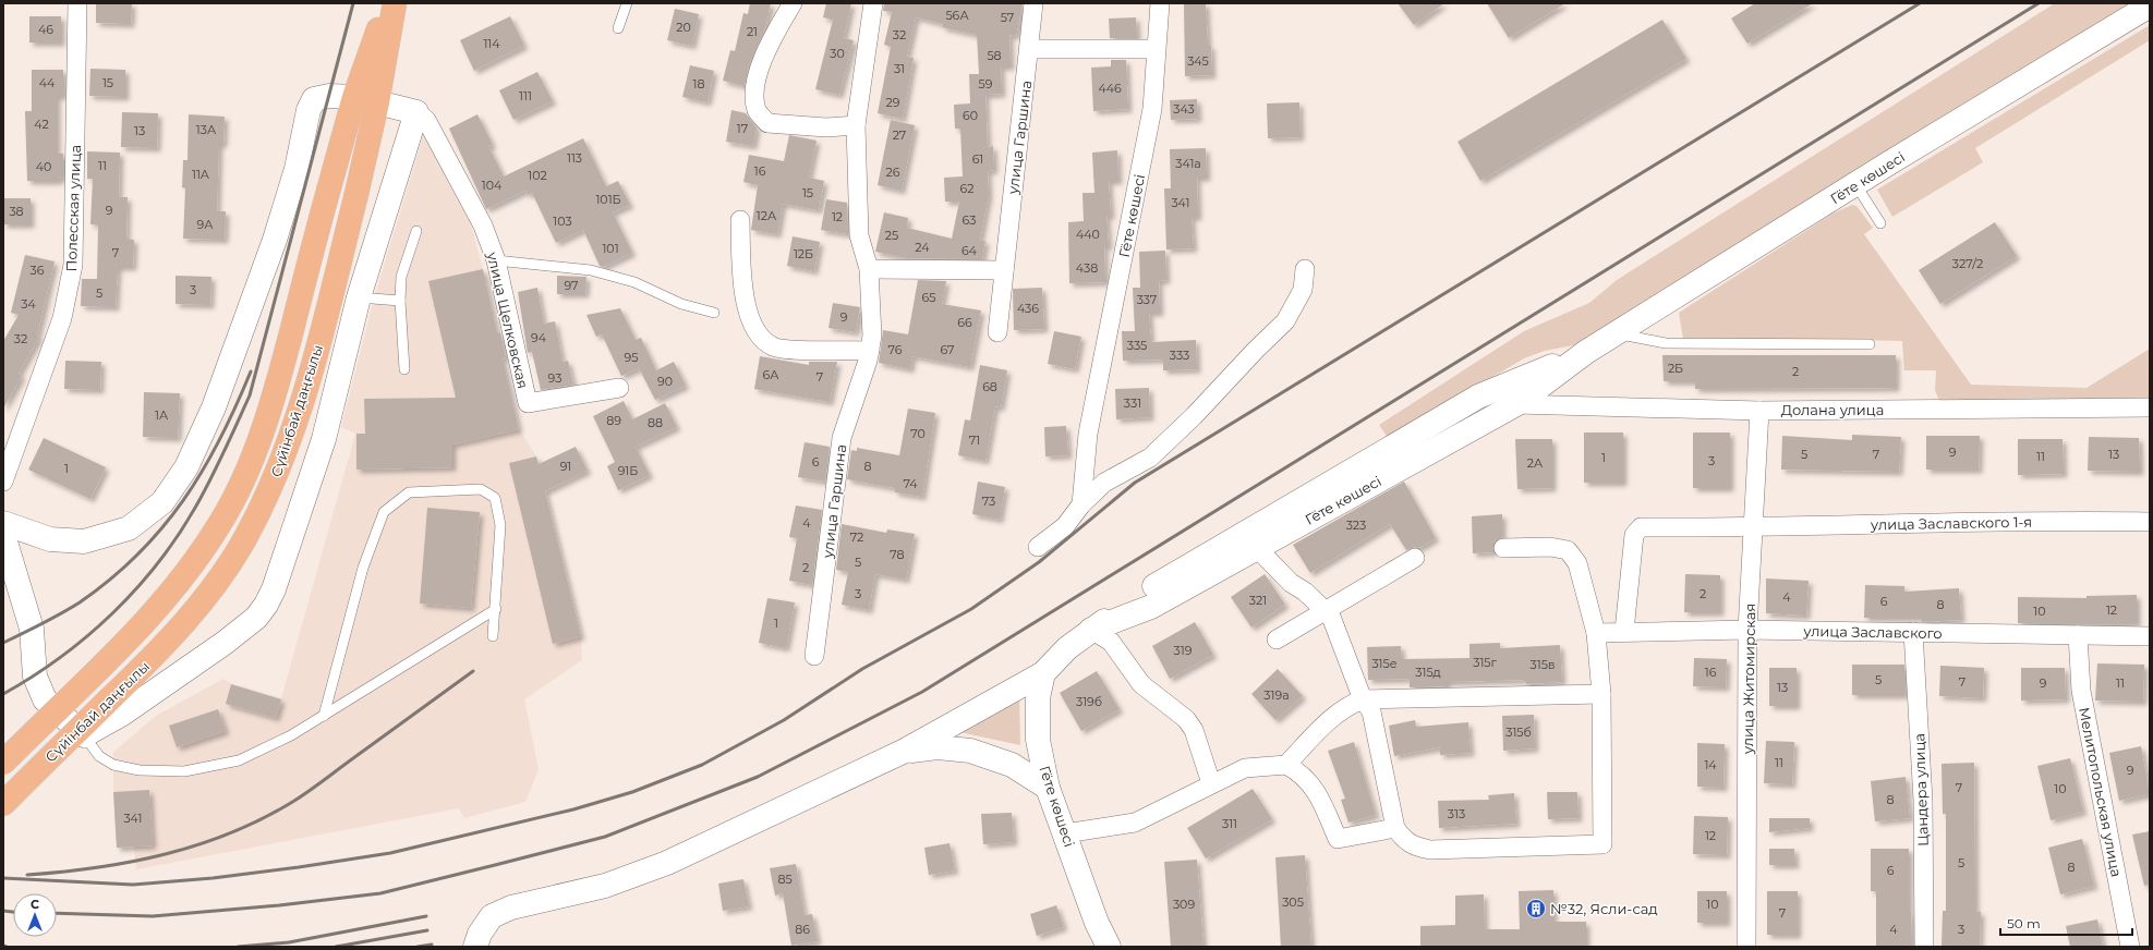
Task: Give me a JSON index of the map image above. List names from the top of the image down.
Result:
{
  "streets": {
    "main road": ["Сүйінбай даңғылы"],
    "street": [
      "улица Гаршина",
      "Гёте көшесі",
      "Полесская улица",
      "улица Щелковская",
      "Долана улица",
      "улица Заславского 1-я",
      "улица Заславского",
      "улица Житомирская",
      "Цандера улица",
      "Мелитопольская улица"
    ]
  },
  "crossings": [
    ["Гёте көшесі", "Долана улица"],
    ["Долана улица", "улица Житомирская"],
    ["улица Заславского 1-я", "улица Заславского"],
    ["улица Заславского 1-я", "улица Житомирская"],
    ["улица Заславского", "улица Житомирская"],
    ["улица Заславского", "Цандера улица"],
    ["улица Заславского", "Мелитопольская улица"]
  ],
  "places": {
    "building": ["№32, Ясли-сад"]
  },
  "house_numbers": [
    "56А",
    "57",
    "20",
    "46",
    "21",
    "32",
    "114",
    "30",
    "58",
    "345",
    "31",
    "44",
    "15",
    "18",
    "59",
    "446",
    "111",
    "29",
    "343",
    "60",
    "42",
    "17",
    "13А",
    "13",
    "27",
    "113",
    "61",
    "341а",
    "11",
    "40",
    "16",
    "26",
    "11А",
    "102",
    "104",
    "62",
    "15",
    "101Б",
    "341",
    "9",
    "38",
    "12А",
    "12",
    "63",
    "103",
    "9А",
    "440",
    "25",
    "24",
    "101",
    "64",
    "7",
    "12Б",
    "327/2",
    "438",
    "36",
    "97",
    "3",
    "5",
    "65",
    "337",
    "34",
    "436",
    "9",
    "66",
    "94",
    "32",
    "335",
    "76",
    "67",
    "333",
    "95",
    "2Б",
    "2",
    "6А",
    "7",
    "93",
    "90",
    "68",
    "331",
    "1А",
    "89",
    "88",
    "70",
    "71",
    "9",
    "5",
    "7",
    "13",
    "11",
    "1",
    "3",
    "6",
    "2А",
    "91",
    "8",
    "1",
    "91Б",
    "74",
    "73",
    "4",
    "323",
    "72",
    "78",
    "5",
    "2",
    "3",
    "2",
    "4",
    "321",
    "6",
    "8",
    "12",
    "10",
    "1",
    "319",
    "315г",
    "315е",
    "315в",
    "315д",
    "16",
    "5",
    "7",
    "9",
    "11",
    "13",
    "319а",
    "319б",
    "315б",
    "11",
    "14",
    "9",
    "7",
    "10",
    "8",
    "313",
    "341",
    "311",
    "12",
    "5",
    "8",
    "6",
    "85",
    "305",
    "309",
    "10",
    "7",
    "86",
    "4",
    "3"
  ],
  "scale_bar": "50 m",
  "north": "top"
}
